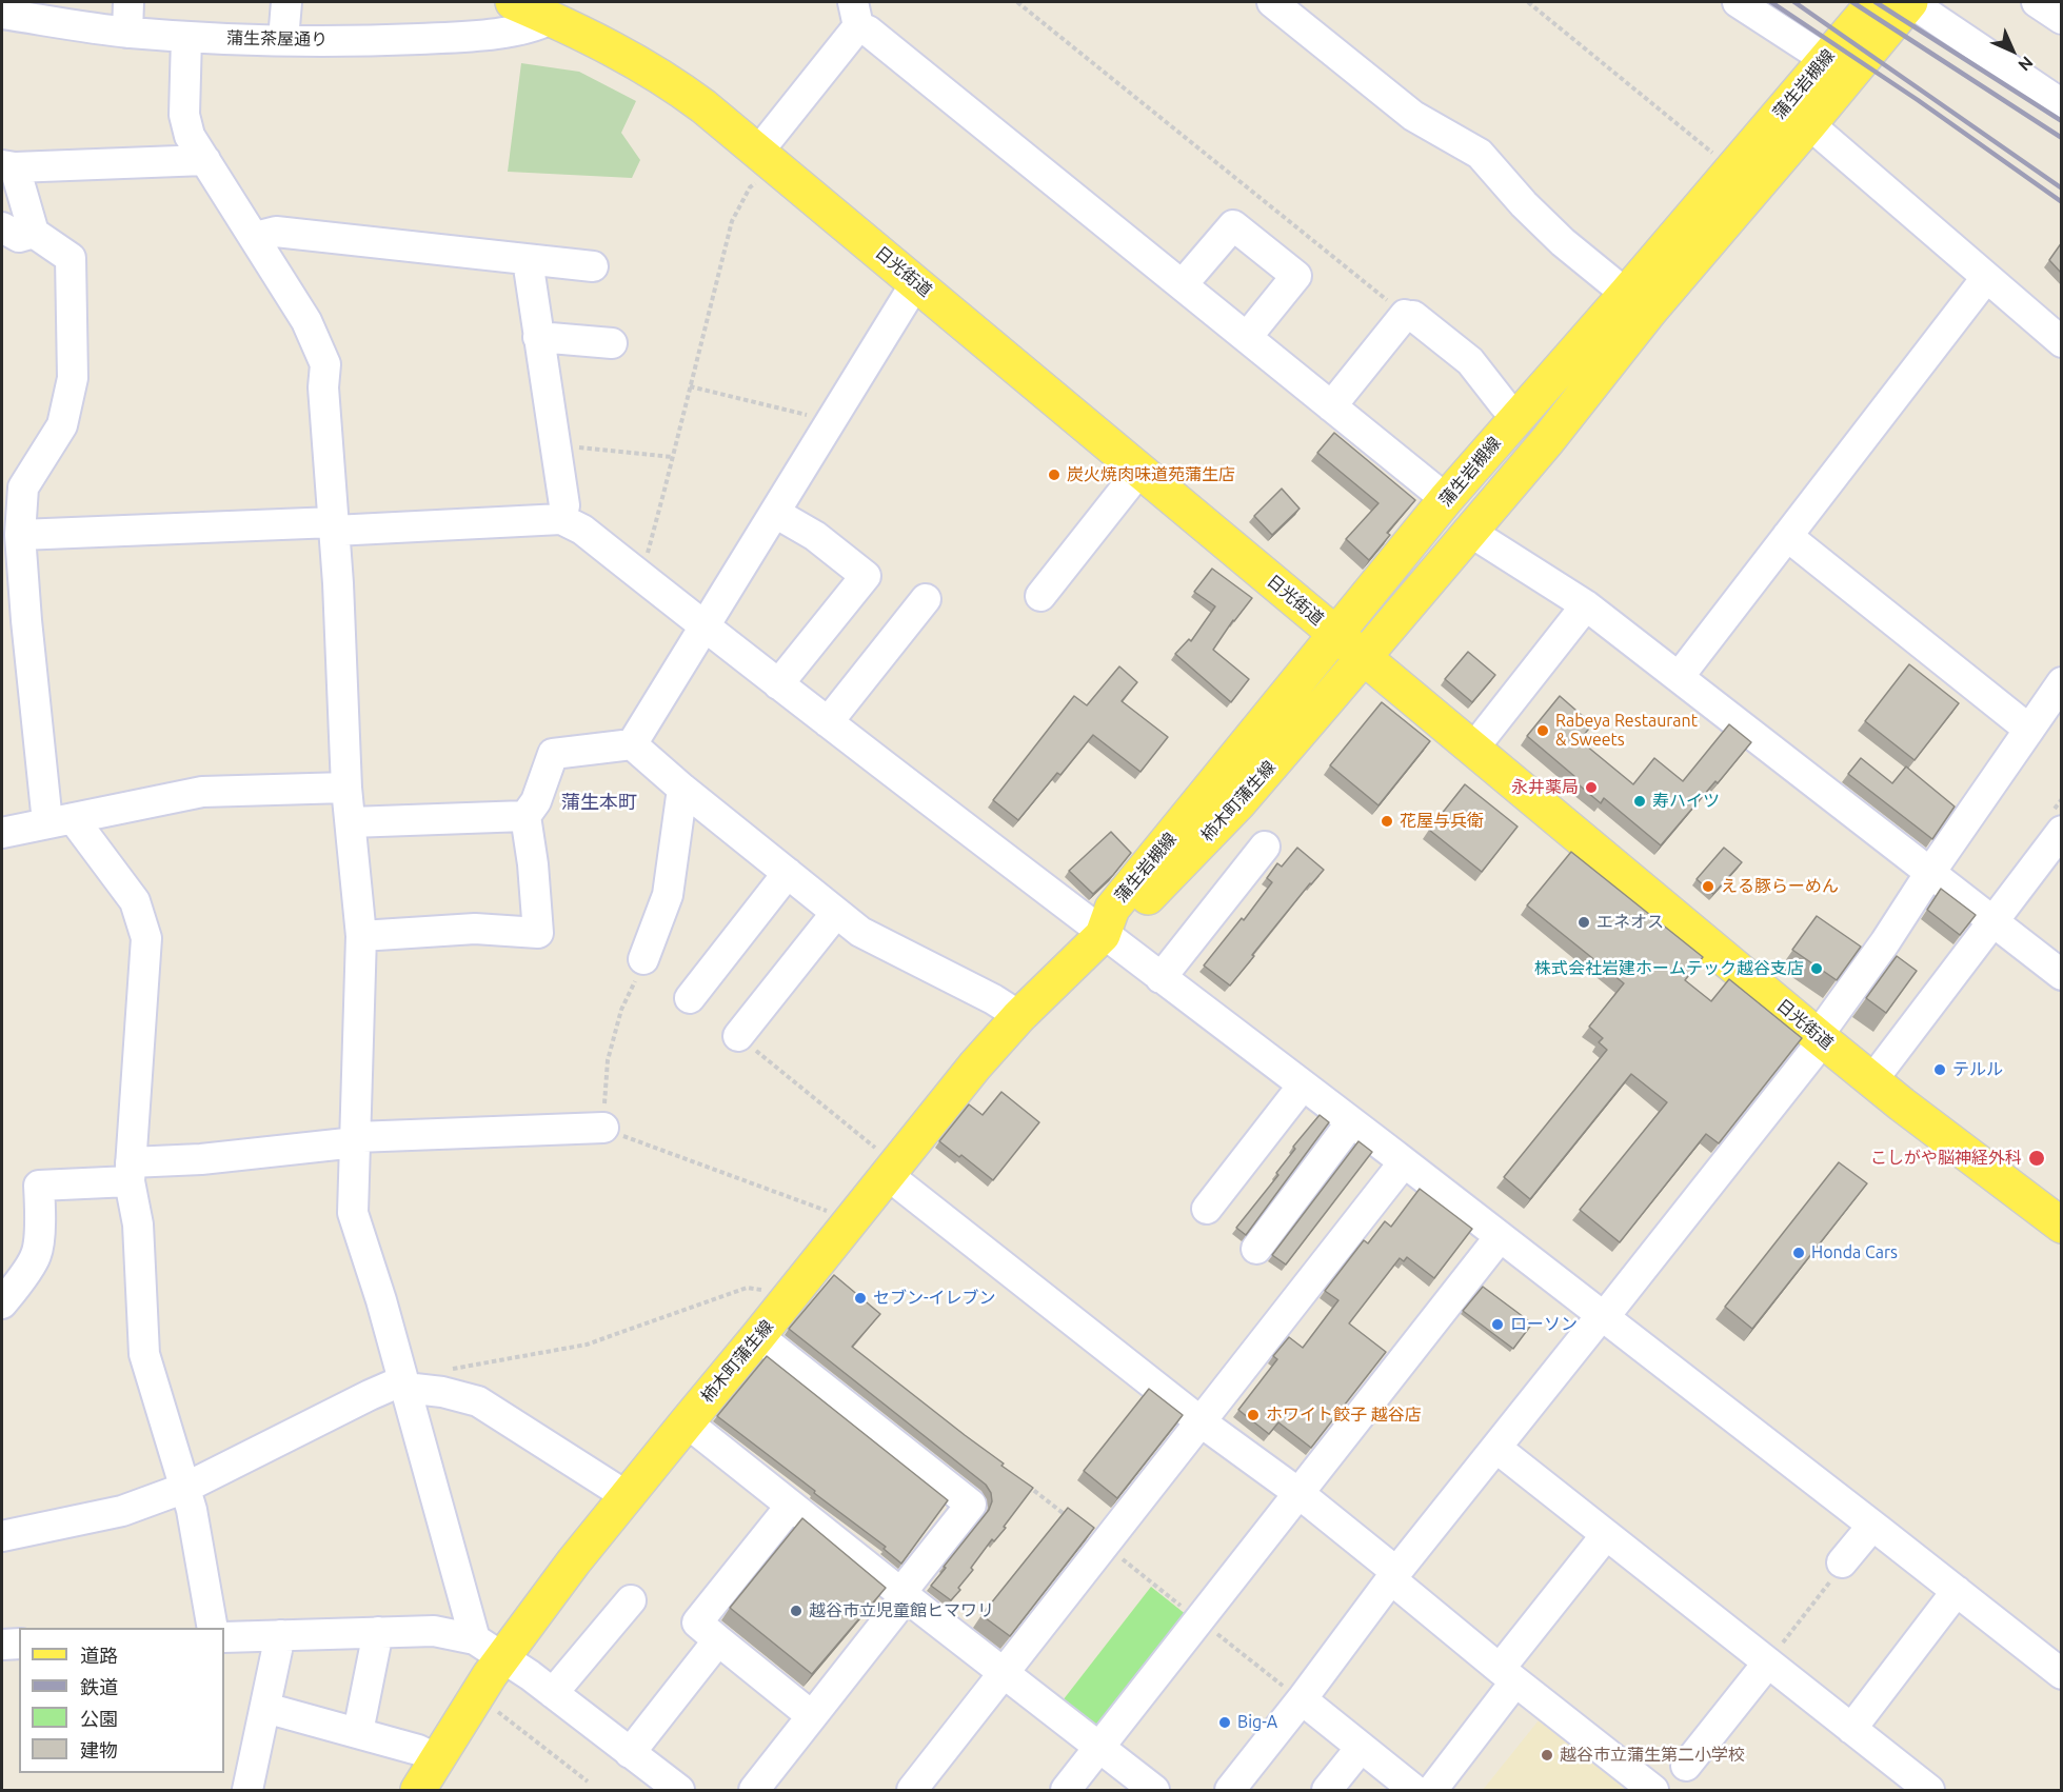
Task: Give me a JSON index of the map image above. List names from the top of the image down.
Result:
{
  "streets": {
    "main road": ["蒲生岩槻線", "日光街道", "柿木町蒲生線"],
    "street": ["蒲生茶屋通り"]
  },
  "crossings": [
    ["蒲生茶屋通り", "日光街道"],
    ["蒲生岩槻線", "日光街道"],
    ["蒲生岩槻線", "柿木町蒲生線"],
    ["日光街道", "柿木町蒲生線"]
  ],
  "districts": ["蒲生本町"],
  "places": [
    "炭火焼肉味道苑蒲生店",
    "Rabeya Restaurant & Sweets",
    "永井薬局",
    "寿ハイツ",
    "花屋与兵衛",
    "える豚らーめん",
    "エネオス",
    "株式会社岩建ホームテック越谷支店",
    "テルル",
    "こしがや脳神経外科",
    "Honda Cars",
    "セブン-イレブン",
    "ローソン",
    "ホワイト餃子 越谷店",
    "越谷市立児童館ヒマワリ",
    "Big-A",
    "越谷市立蒲生第二小学校"
  ],
  "legend": [
    "道路",
    "鉄道",
    "公園",
    "建物"
  ],
  "north": "bottom right"
}
